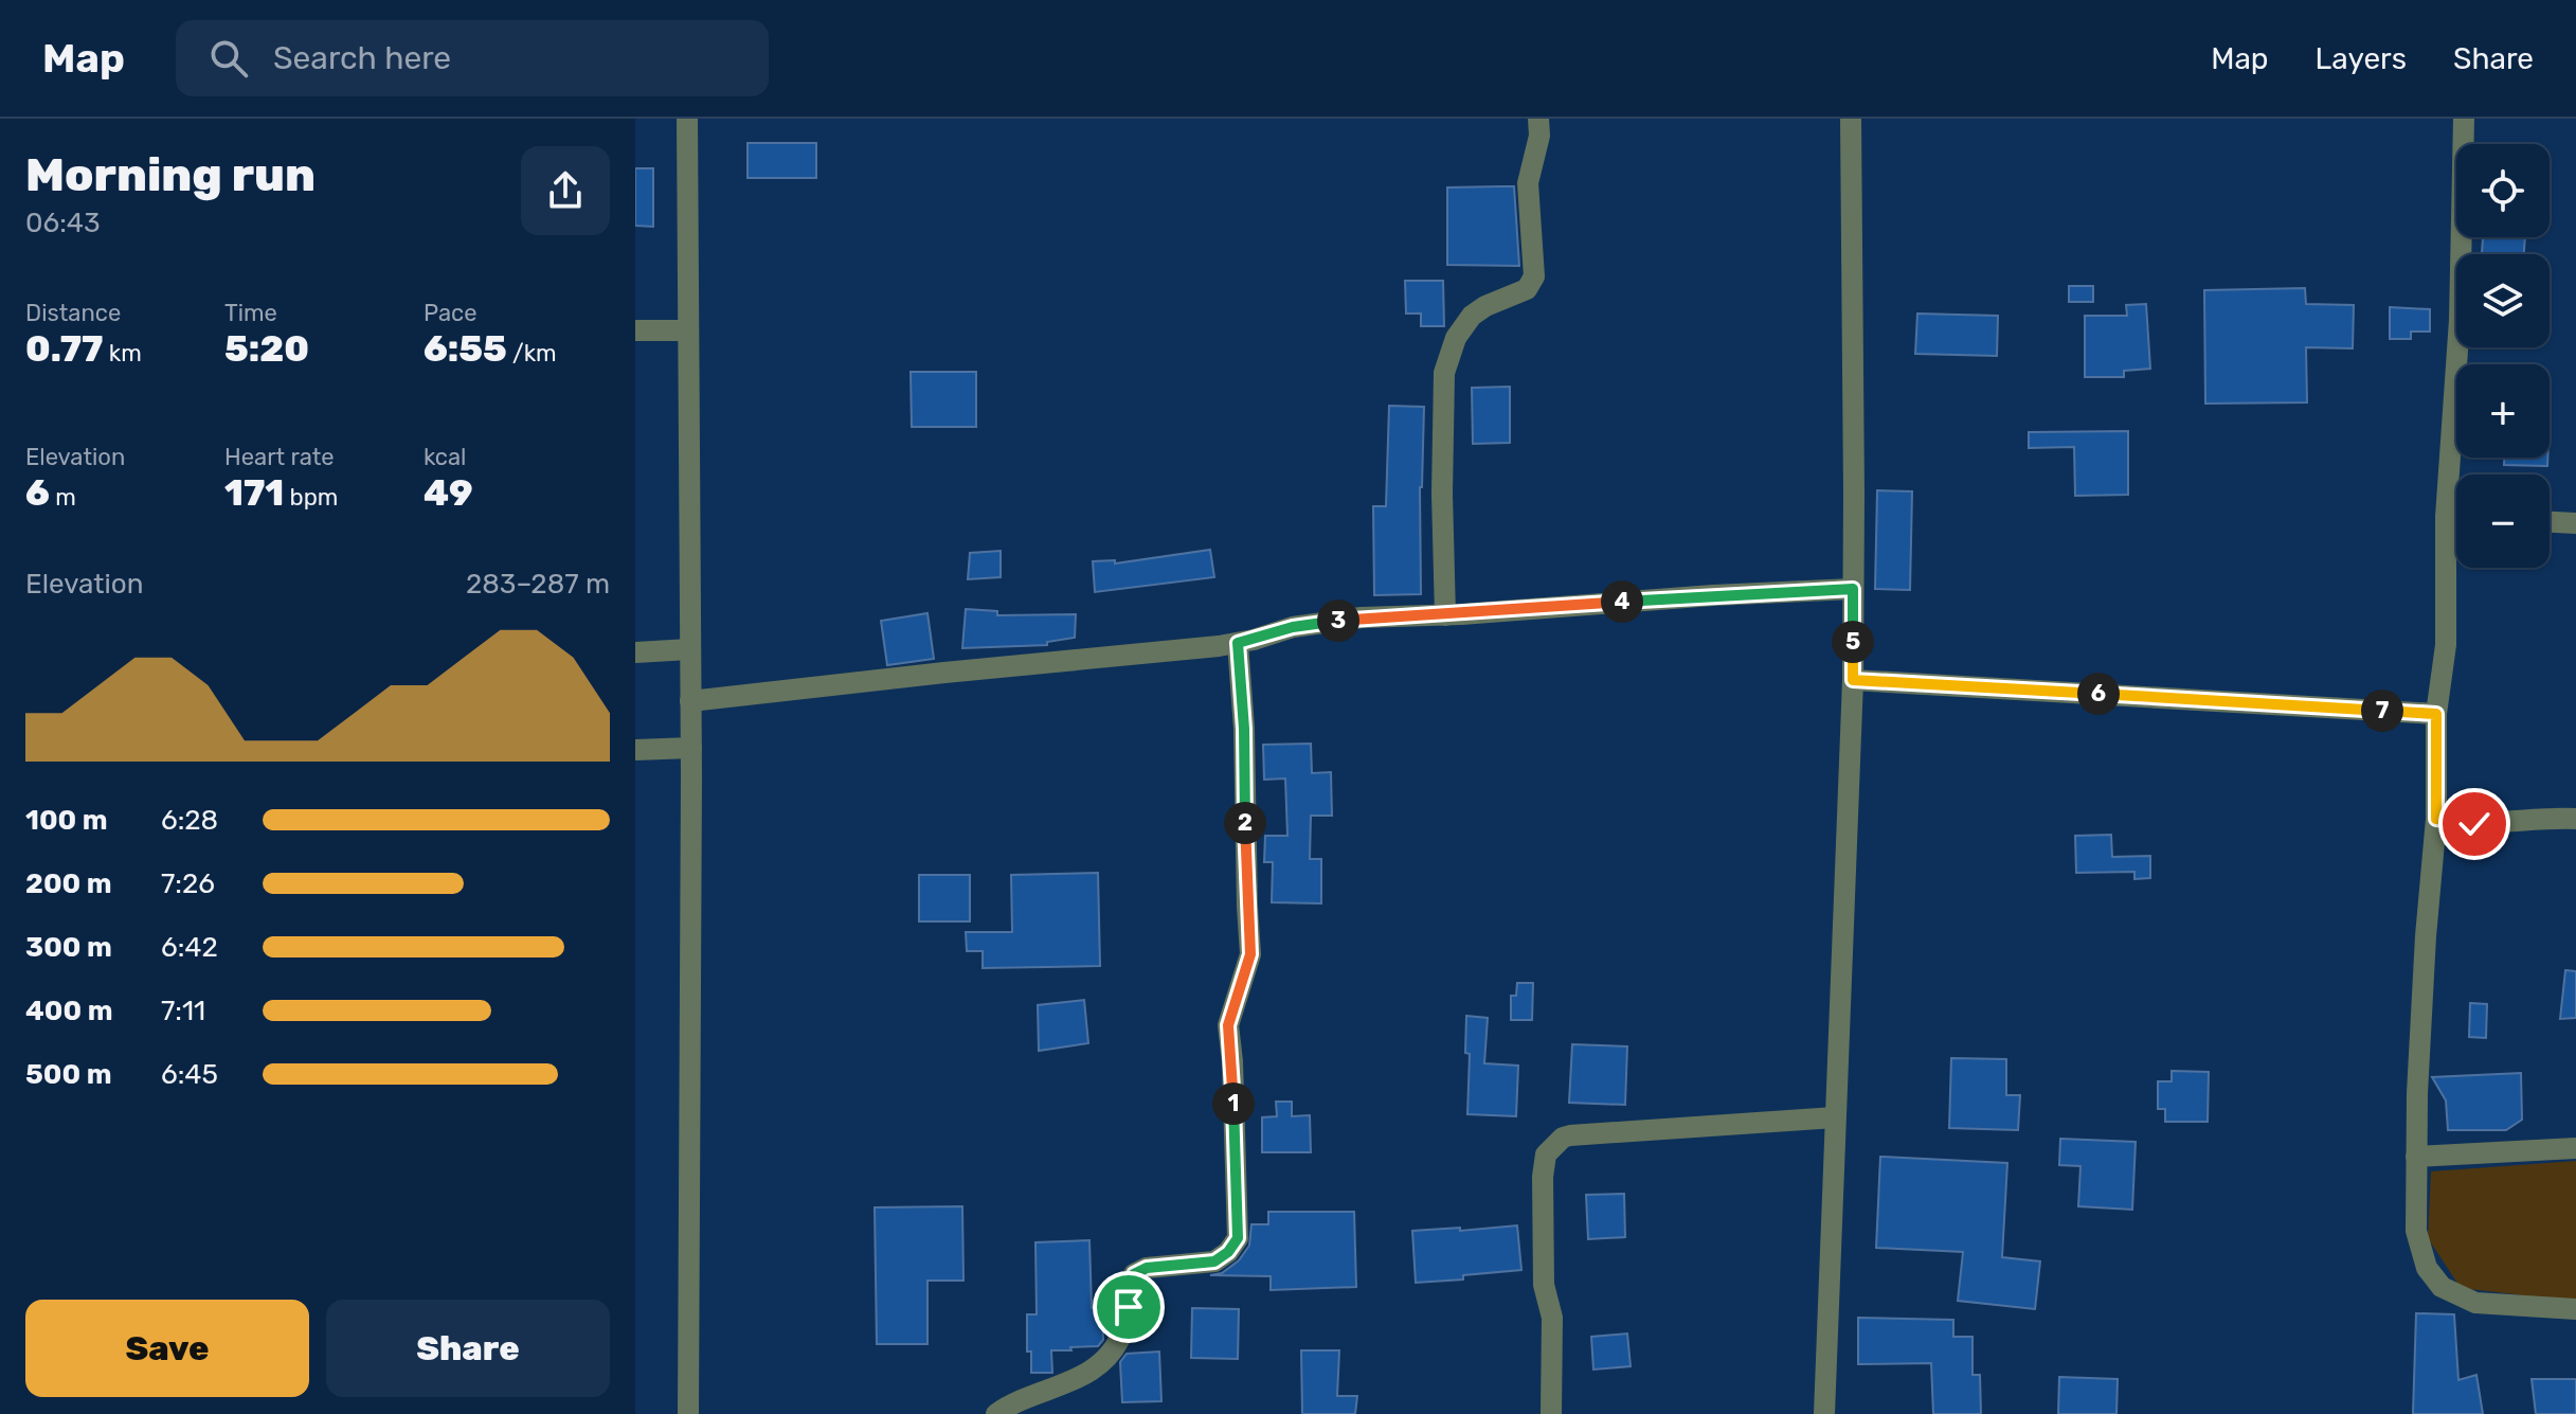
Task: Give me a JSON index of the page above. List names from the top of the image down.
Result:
{
  "page": {
    "header": "Map",
    "search": "Search here",
    "nav": ["Map", "Layers", "Share"],
    "heading": ["Morning run", "06:43"],
    "map_buttons": ["+", "−"],
    "stats": [
      ["Distance", "0.77 km"],
      ["Time", "5:20"],
      ["Pace", "6:55 /km"],
      ["Elevation", "6 m"],
      ["Heart rate", "171 bpm"],
      ["kcal", "49"]
    ],
    "chart": ["Elevation", "283–287 m"],
    "pins": [
      "4",
      "3",
      "5",
      "6",
      "7",
      "2",
      "1"
    ],
    "list": [
      {
        "name": "100 m",
        "note": "6:28"
      },
      {
        "name": "200 m",
        "note": "7:26"
      },
      {
        "name": "300 m",
        "note": "6:42"
      },
      {
        "name": "400 m",
        "note": "7:11"
      },
      {
        "name": "500 m",
        "note": "6:45"
      }
    ],
    "buttons": ["Save", "Share"]
  }
}
